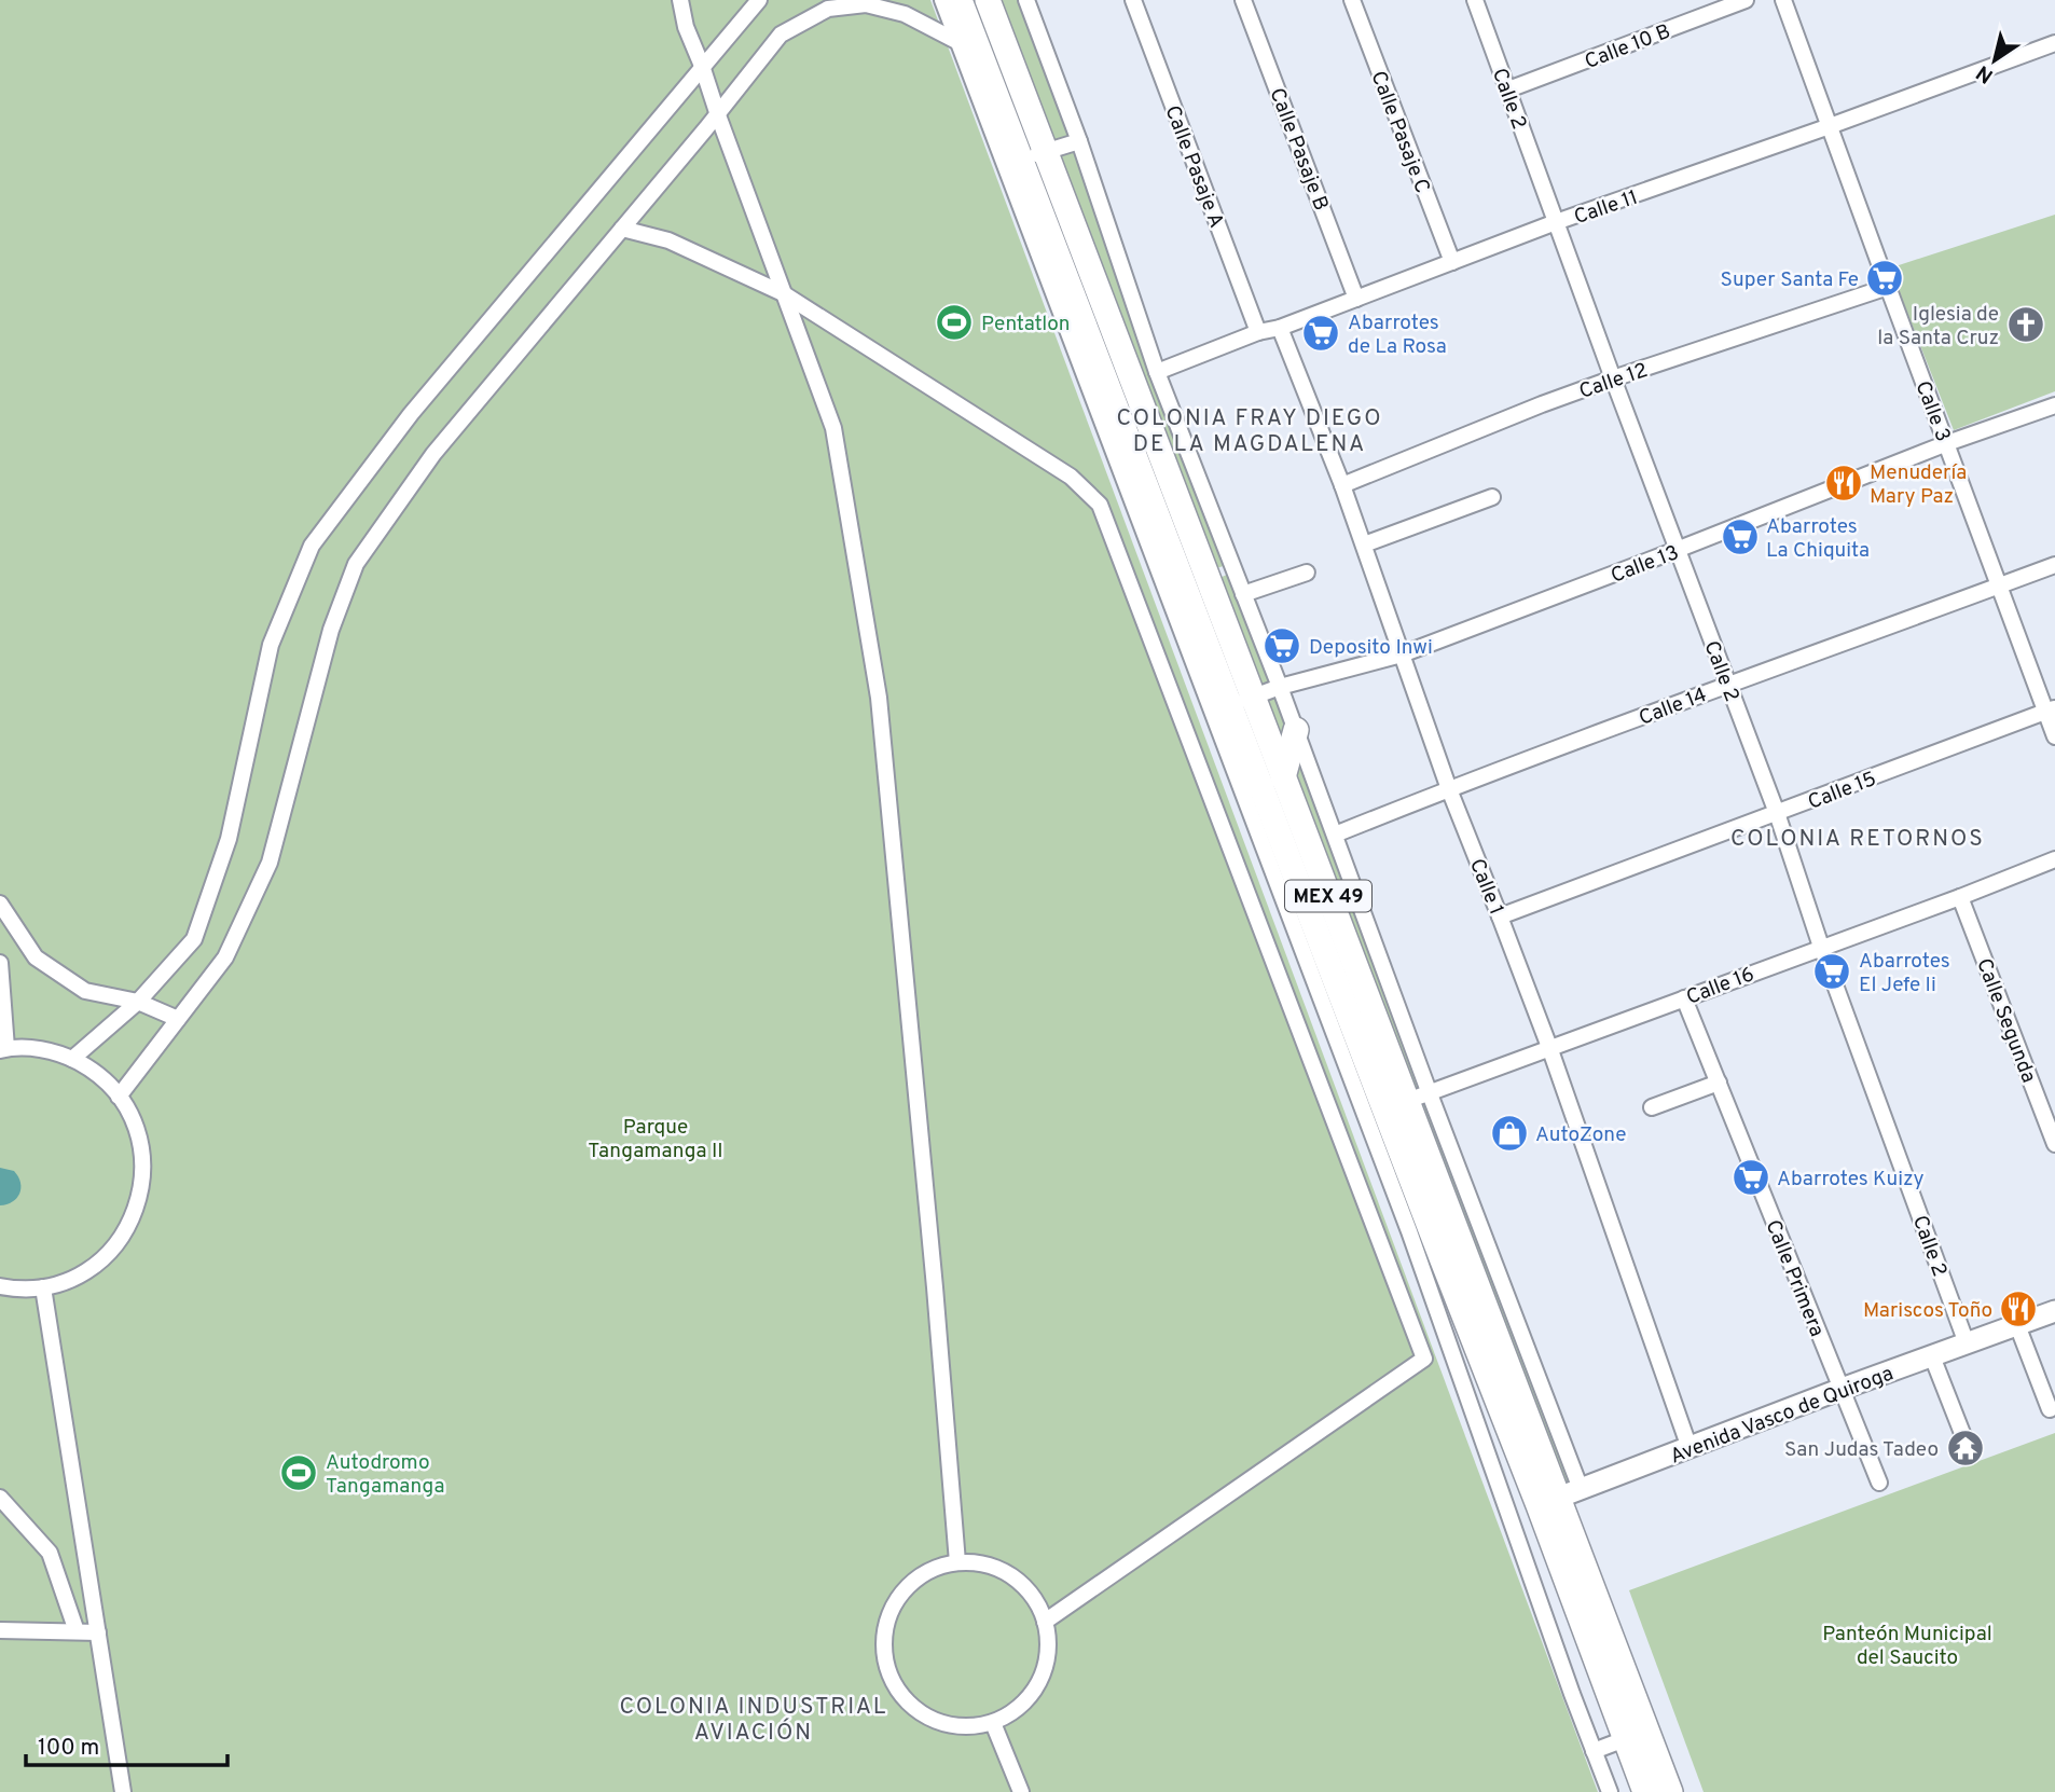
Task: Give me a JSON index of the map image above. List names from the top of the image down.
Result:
{
  "streets": {
    "main road": ["MEX 49", "Avenida Vasco de Quiroga"],
    "street": [
      "Calle 10 B",
      "Calle 2",
      "Calle Pasaje C",
      "Calle Pasaje B",
      "Calle Pasaje A",
      "Calle 11",
      "Calle 12",
      "Calle 3",
      "Calle 13",
      "Calle 14",
      "Calle 15",
      "Calle 1",
      "Calle 16",
      "Calle Segunda",
      "Calle Primera"
    ]
  },
  "crossings": [
    ["Calle 10 B", "Calle 2"],
    ["Calle 2", "Calle 11"],
    ["Calle 2", "Calle 12"],
    ["Calle 2", "Calle 13"],
    ["Calle 2", "Calle 14"],
    ["Calle 2", "Calle 15"],
    ["Calle 2", "Calle 16"],
    ["Calle 2", "Avenida Vasco de Quiroga"],
    ["Calle Pasaje C", "Calle 11"],
    ["Calle Pasaje B", "Calle 11"],
    ["Calle Pasaje A", "Calle 11"],
    ["Calle 11", "Calle 3"],
    ["Calle 11", "Calle 1"],
    ["Calle 12", "Calle 3"],
    ["Calle 12", "Calle 1"],
    ["Calle 3", "Calle 13"],
    ["Calle 3", "Calle 14"],
    ["Calle 3", "Calle 15"],
    ["Calle 13", "Calle 1"],
    ["Calle 13", "MEX 49"],
    ["Calle 14", "Calle 1"],
    ["Calle 15", "Calle 1"],
    ["Calle 1", "Calle 16"],
    ["Calle 1", "Avenida Vasco de Quiroga"],
    ["MEX 49", "Calle 16"],
    ["MEX 49", "Avenida Vasco de Quiroga"],
    ["Calle 16", "Calle Segunda"],
    ["Calle 16", "Calle Primera"],
    ["Calle Primera", "Avenida Vasco de Quiroga"]
  ],
  "districts": ["COLONIA FRAY DIEGO DE LA MAGDALENA", "COLONIA RETORNOS", "COLONIA INDUSTRIAL AVIACIÓN"],
  "parks": ["Parque Tangamanga II", "Panteón Municipal del Saucito"],
  "places": {
    "supermarket": [
      "Super Santa Fe",
      "Abarrotes de La Rosa",
      "Abarrotes La Chiquita",
      "Deposito Inwi",
      "Abarrotes El Jefe Ii",
      "Abarrotes Kuizy"
    ],
    "sports": ["Pentatlon", "Autodromo Tangamanga"],
    "church": ["Iglesia de la Santa Cruz"],
    "restaurant": ["Menudería Mary Paz", "Mariscos Toño"],
    "shop": ["AutoZone"],
    "temple": ["San Judas Tadeo"]
  },
  "scale_bar": "100 m",
  "north": "bottom left"
}
